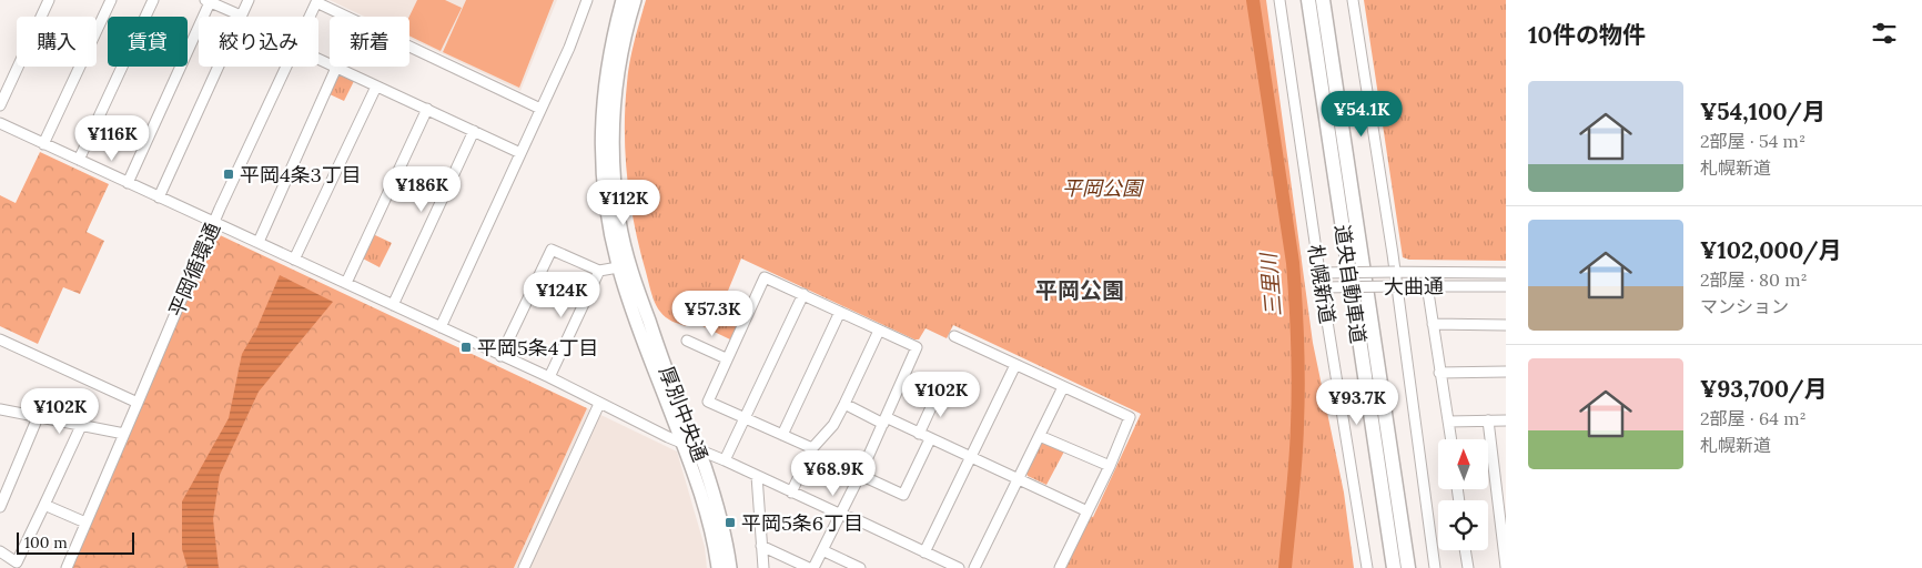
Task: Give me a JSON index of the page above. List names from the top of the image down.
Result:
{
  "streets": {
    "highway": ["道央自動車道"],
    "main road": ["厚別中央通"],
    "street": ["平岡循環通", "札幌新道", "大曲通"]
  },
  "crossings": [
    ["札幌新道", "大曲通"]
  ],
  "districts": ["平岡公園"],
  "water": ["三里川"],
  "parks": ["平岡公園"],
  "places": {
    "transit": ["平岡4条3丁目", "平岡5条4丁目", "平岡5条6丁目"]
  },
  "scale_bar": "100 m",
  "north": "top",
  "page": {
    "heading": "10件の物件",
    "chip": [
      "購入",
      "賃貸",
      "絞り込み",
      "新着"
    ],
    "list": [
      {
        "name": "¥54,100/月",
        "note": "2部屋 · 54 m² · 札幌新道"
      },
      {
        "name": "¥102,000/月",
        "note": "2部屋 · 80 m² · マンション"
      },
      {
        "name": "¥93,700/月",
        "note": "2部屋 · 64 m² · 札幌新道"
      }
    ],
    "price": [
      "¥54.1K",
      "¥116K",
      "¥186K",
      "¥112K",
      "¥124K",
      "¥57.3K",
      "¥102K",
      "¥93.7K",
      "¥102K",
      "¥68.9K"
    ],
    "scale": "100 m"
  }
}
